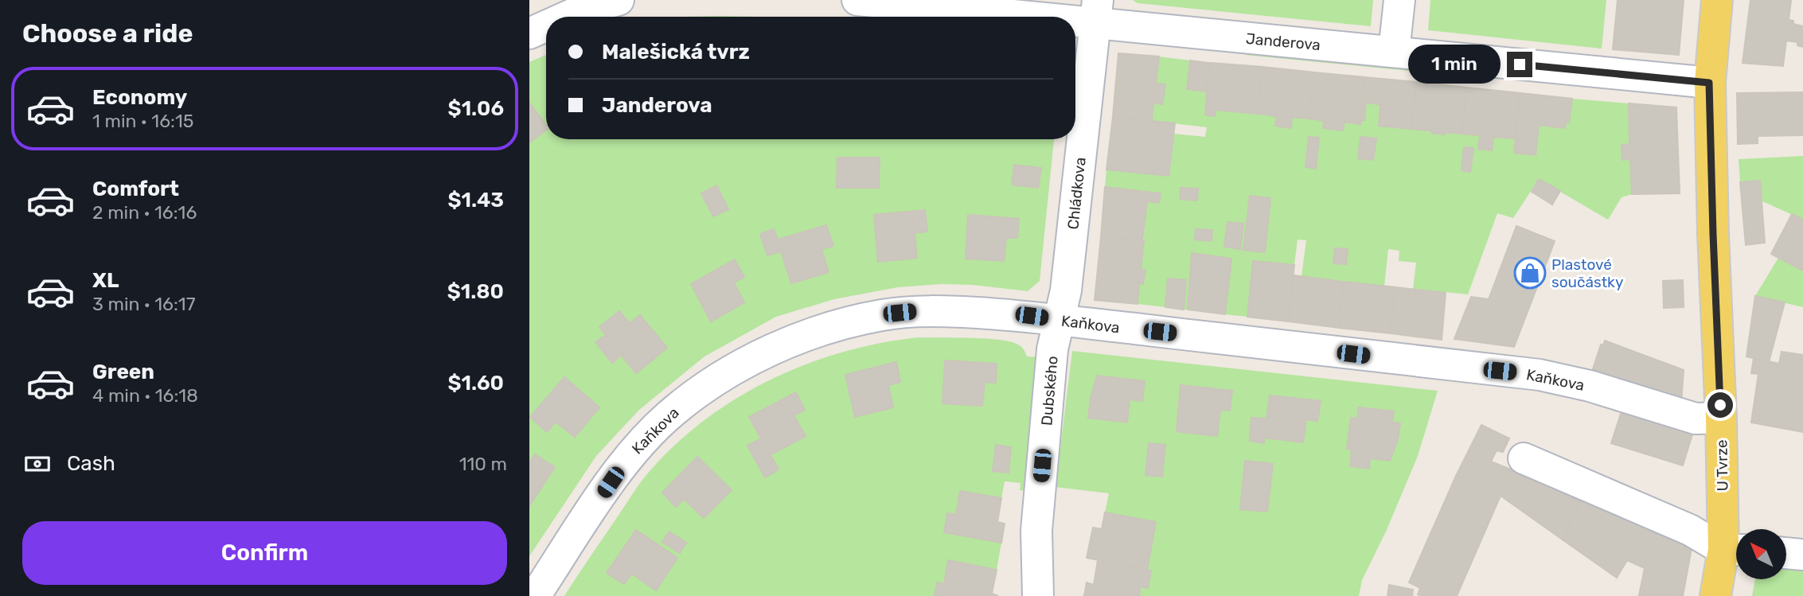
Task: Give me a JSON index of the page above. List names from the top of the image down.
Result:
{
  "streets": {
    "main road": ["U Tvrze"],
    "street": [
      "Janderova",
      "Chládkova",
      "Kaňkova",
      "Dubského"
    ]
  },
  "crossings": [
    ["Janderova", "Chládkova"],
    ["Janderova", "U Tvrze"],
    ["Chládkova", "Kaňkova"],
    ["Chládkova", "Dubského"],
    ["Kaňkova", "Dubského"],
    ["Kaňkova", "U Tvrze"]
  ],
  "places": {
    "shop": ["Plastové součástky"]
  },
  "north": "top left",
  "page": {
    "heading": "Choose a ride",
    "banner": ["Malešická tvrz", "Janderova"],
    "bubble": "1 min",
    "list": [
      {
        "name": "Economy",
        "note": "1 min · 16:15",
        "value": "$1.06"
      },
      {
        "name": "Comfort",
        "note": "2 min · 16:16",
        "value": "$1.43"
      },
      {
        "name": "XL",
        "note": "3 min · 16:17",
        "value": "$1.80"
      },
      {
        "name": "Green",
        "note": "4 min · 16:18",
        "value": "$1.60"
      }
    ],
    "pay": ["Cash", "110 m"],
    "buttons": "Confirm"
  }
}
